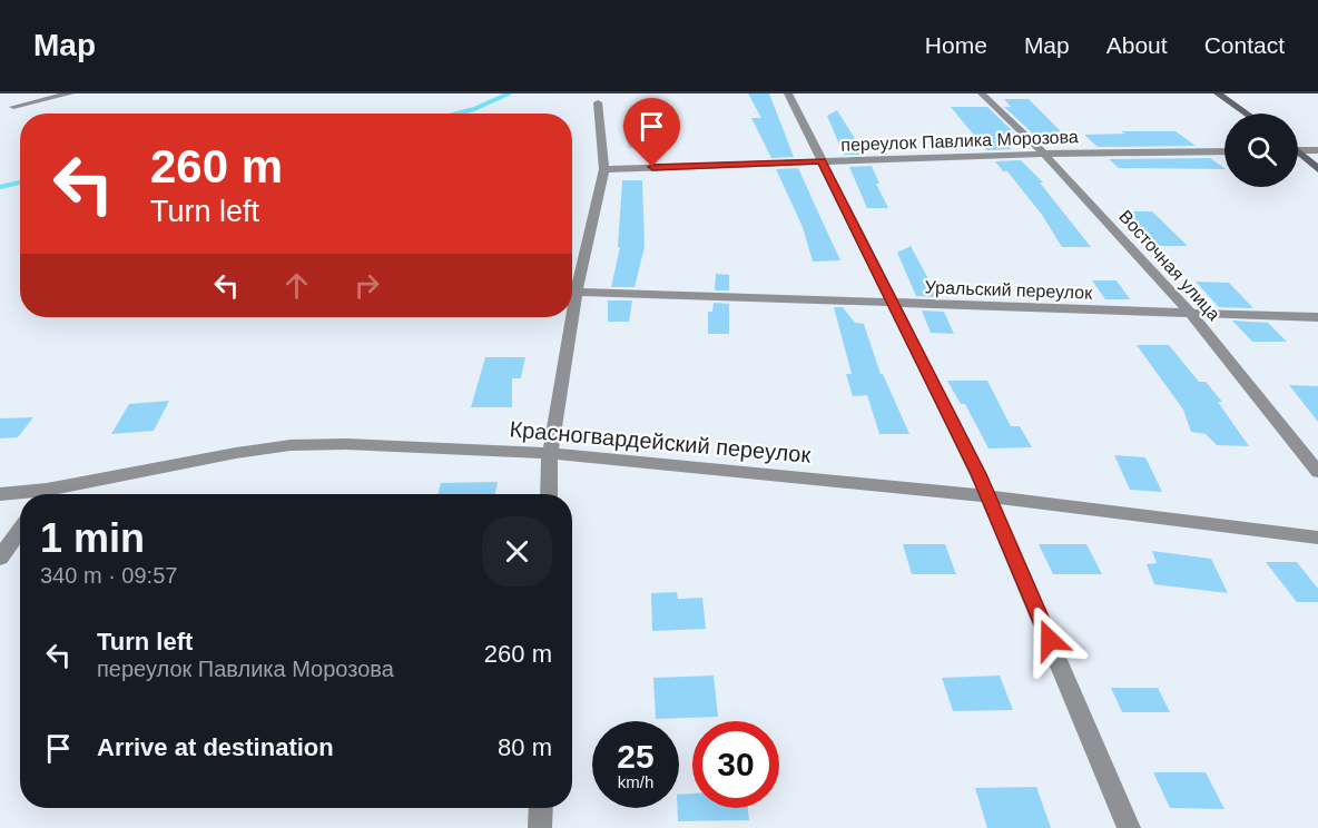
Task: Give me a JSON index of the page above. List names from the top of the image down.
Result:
{
  "streets": {
    "street": [
      "переулок Павлика Морозова",
      "Восточная улица",
      "Уральский переулок",
      "Красногвардейский переулок"
    ]
  },
  "crossings": [
    ["переулок Павлика Морозова", "Восточная улица"],
    ["Восточная улица", "Уральский переулок"]
  ],
  "page": {
    "header": "Map",
    "nav": [
      "Home",
      "Map",
      "About",
      "Contact"
    ],
    "turn": ["260 m", "Turn left"],
    "heading": ["1 min", "340 m · 09:57"],
    "list": [
      {
        "name": "Turn left",
        "note": "переулок Павлика Морозова",
        "value": "260 m"
      },
      {
        "name": "Arrive at destination",
        "value": "80 m"
      }
    ],
    "speed": "25 km/h",
    "limit": "30"
  }
}
